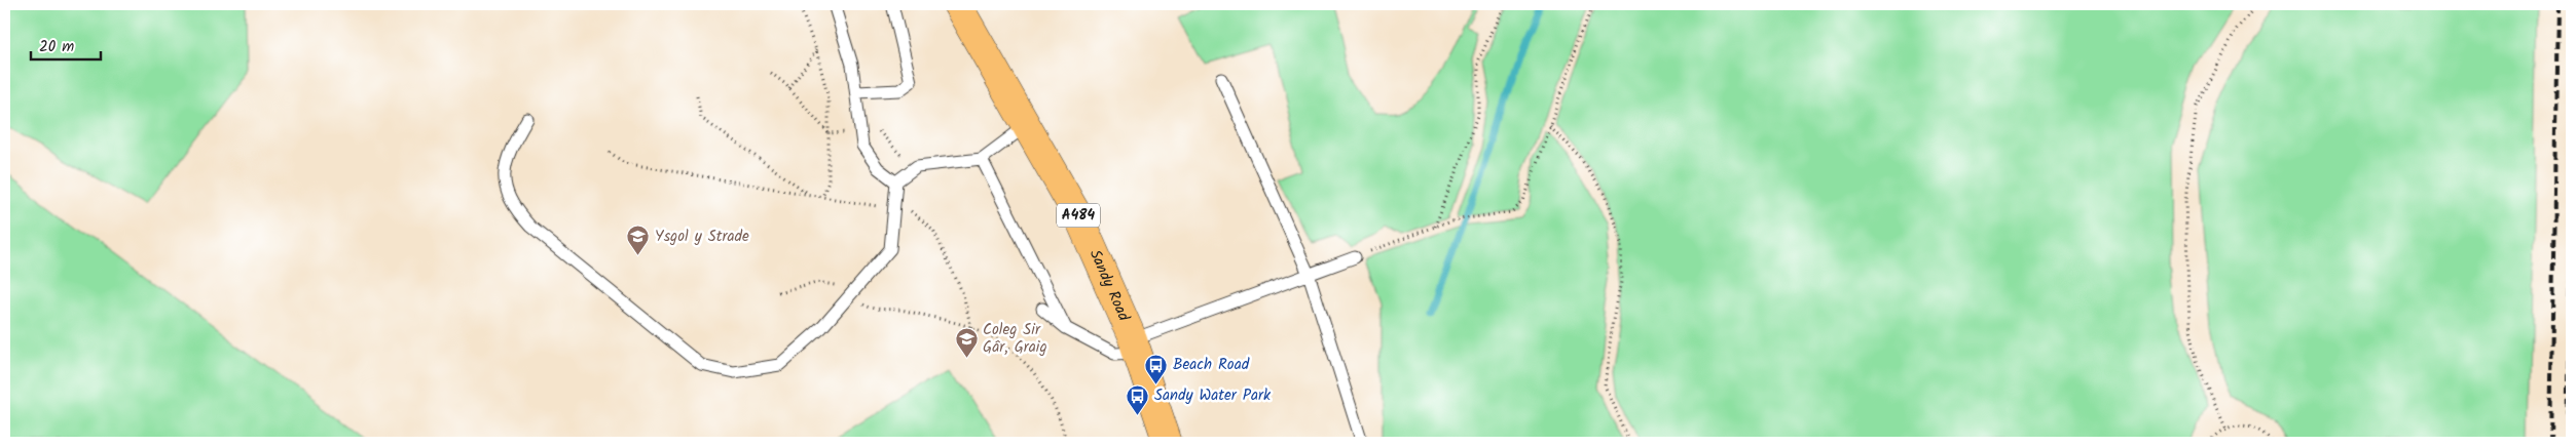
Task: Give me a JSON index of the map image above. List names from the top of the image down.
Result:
{
  "streets": {
    "main road": ["A484", "Sandy Road"]
  },
  "places": {
    "school or university": ["Ysgol y Strade", "Coleg Sir Gâr, Graig"],
    "bus stop": ["Beach Road", "Sandy Water Park"]
  },
  "scale_bar": "20 m"
}
